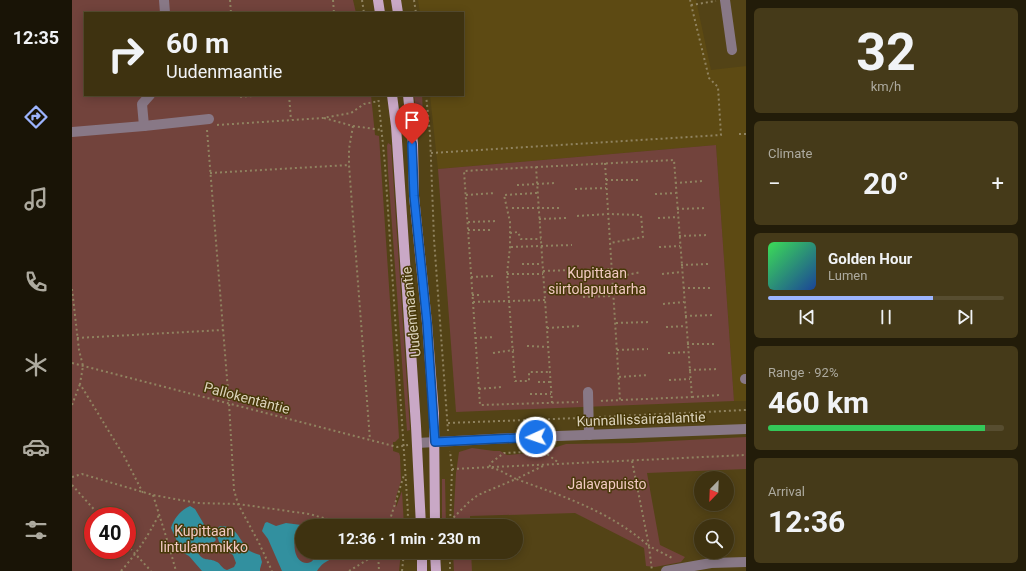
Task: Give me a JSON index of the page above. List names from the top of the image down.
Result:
{
  "streets": {
    "main road": ["Uudenmaantie"],
    "street": ["Kunnallissairaalantie"],
    "path": ["Pallokentäntie"]
  },
  "crossings": [
    ["Uudenmaantie", "Pallokentäntie"],
    ["Uudenmaantie", "Kunnallissairaalantie"],
    ["Pallokentäntie", "Kunnallissairaalantie"]
  ],
  "parks": ["Kupittaan siirtolapuutarha", "Jalavapuisto", "Kupittaan lintulammikko"],
  "north": "bottom left",
  "page": {
    "tabs": "12:35",
    "tile": [
      ["32", "km/h"],
      "Climate",
      ["Range · 92%", "460 km"],
      ["Arrival", "12:36"]
    ],
    "turn": ["60 m", "Uudenmaantie"],
    "heat": ["−", "20°", "+"],
    "song": ["Golden Hour", "Lumen"],
    "limit": "40",
    "trip": "12:36 · 1 min · 230 m"
  }
}
